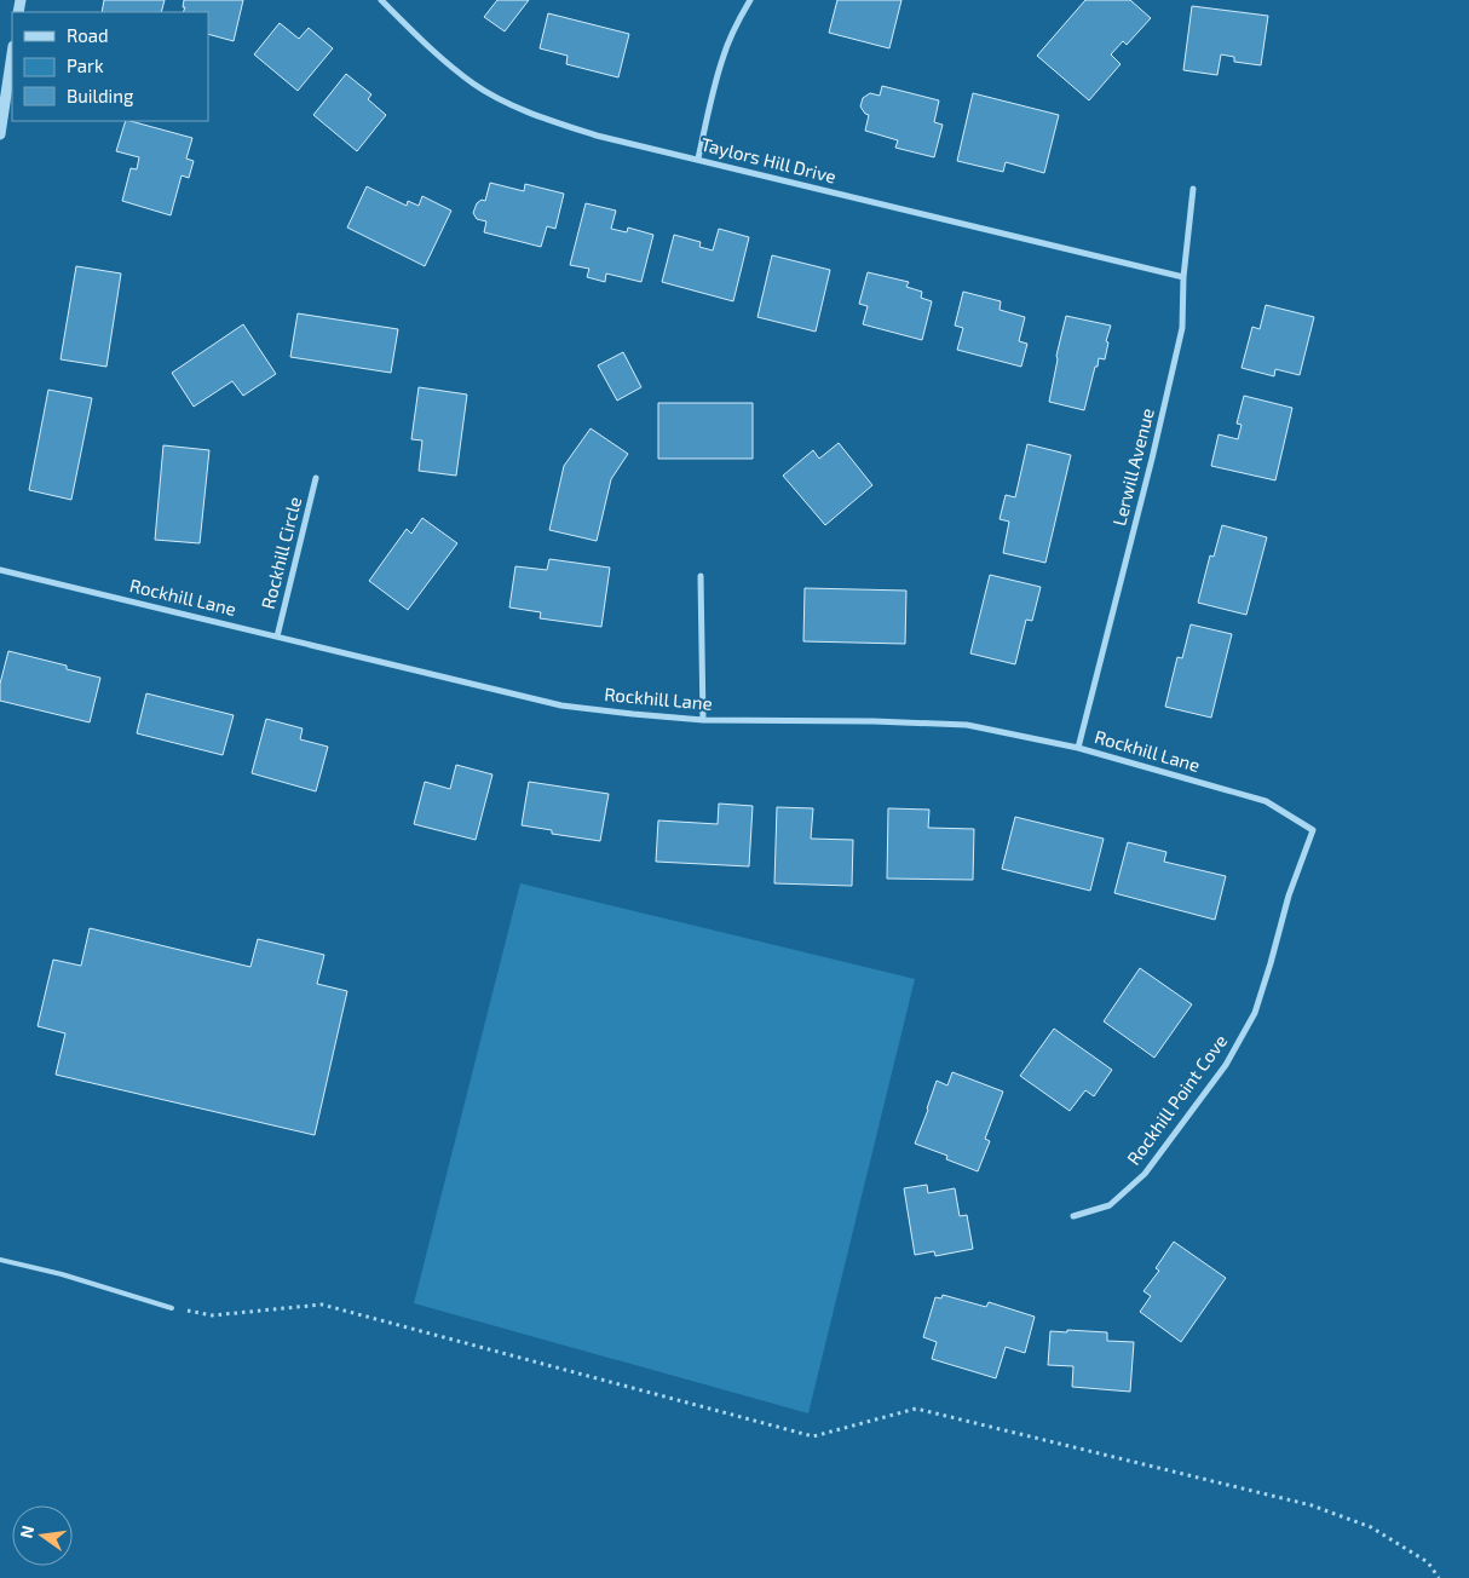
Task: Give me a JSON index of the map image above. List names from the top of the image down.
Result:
{
  "streets": {
    "street": [
      "Taylors Hill Drive",
      "Lerwill Avenue",
      "Rockhill Circle",
      "Rockhill Lane",
      "Rockhill Point Cove"
    ]
  },
  "crossings": [
    ["Taylors Hill Drive", "Lerwill Avenue"],
    ["Lerwill Avenue", "Rockhill Lane"],
    ["Rockhill Circle", "Rockhill Lane"],
    ["Rockhill Lane", "Rockhill Point Cove"]
  ],
  "legend": ["Road", "Park", "Building"],
  "north": "left"
}
